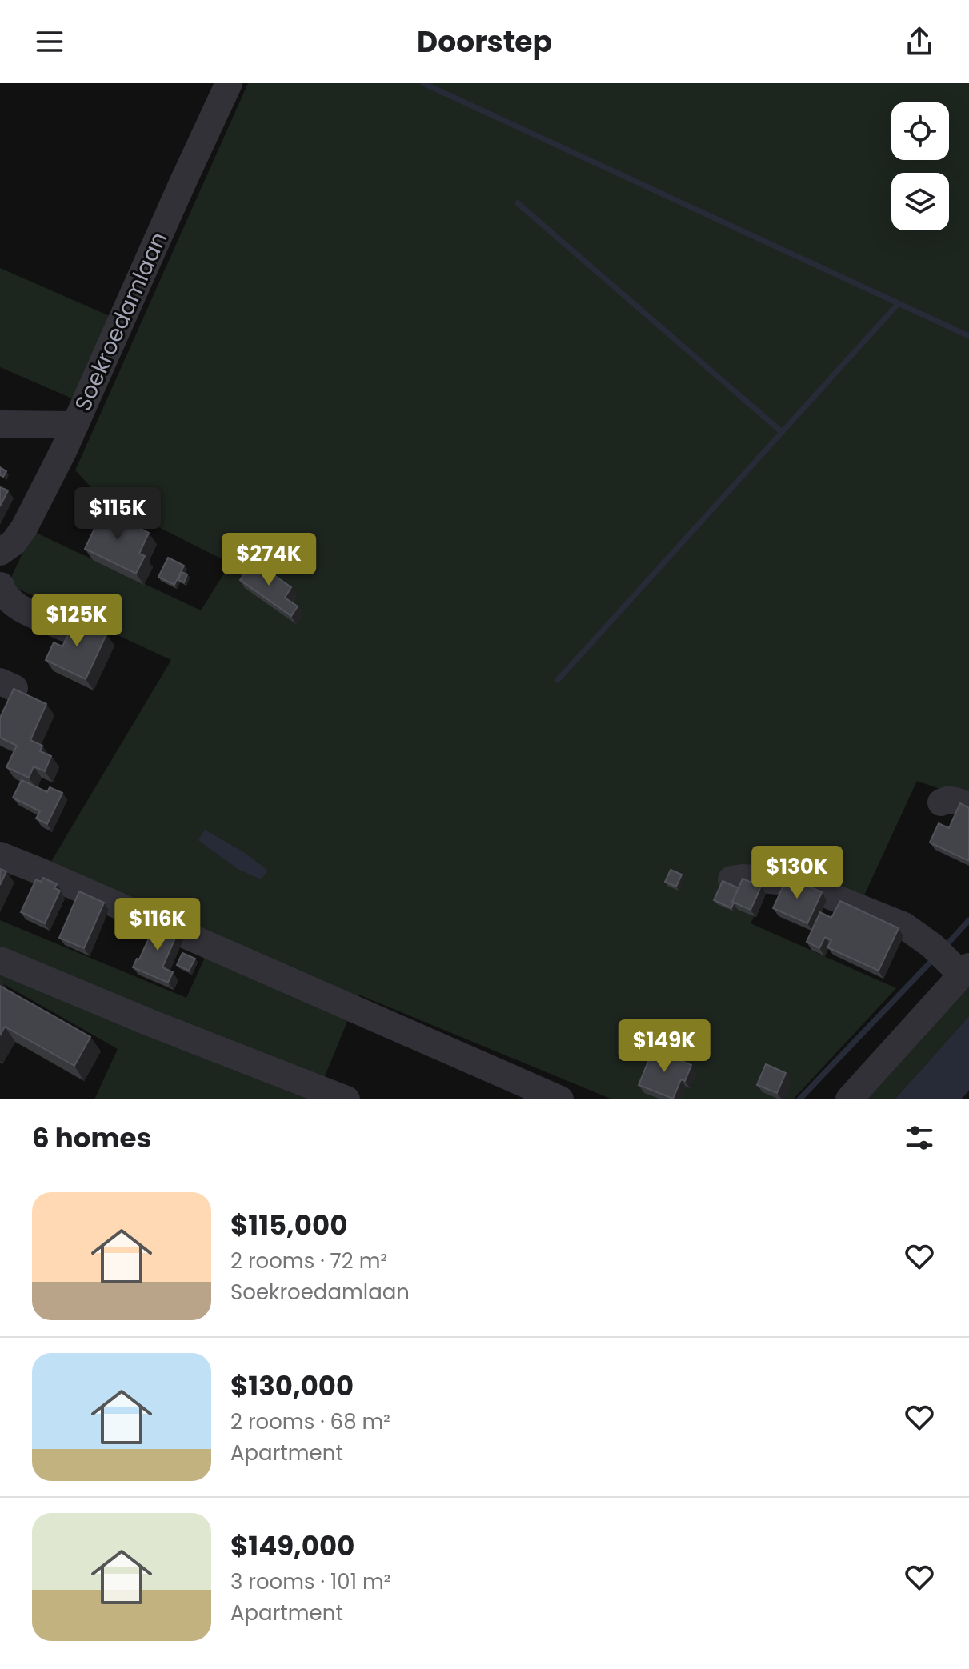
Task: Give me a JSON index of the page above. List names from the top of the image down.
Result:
{
  "streets": {
    "street": ["Soekroedamlaan"]
  },
  "page": {
    "header": "Doorstep",
    "price": [
      "$115K",
      "$274K",
      "$125K",
      "$130K",
      "$116K",
      "$149K"
    ],
    "heading": "6 homes",
    "list": [
      {
        "name": "$115,000",
        "note": "2 rooms · 72 m² · Soekroedamlaan"
      },
      {
        "name": "$130,000",
        "note": "2 rooms · 68 m² · Apartment"
      },
      {
        "name": "$149,000",
        "note": "3 rooms · 101 m² · Apartment"
      }
    ]
  }
}
